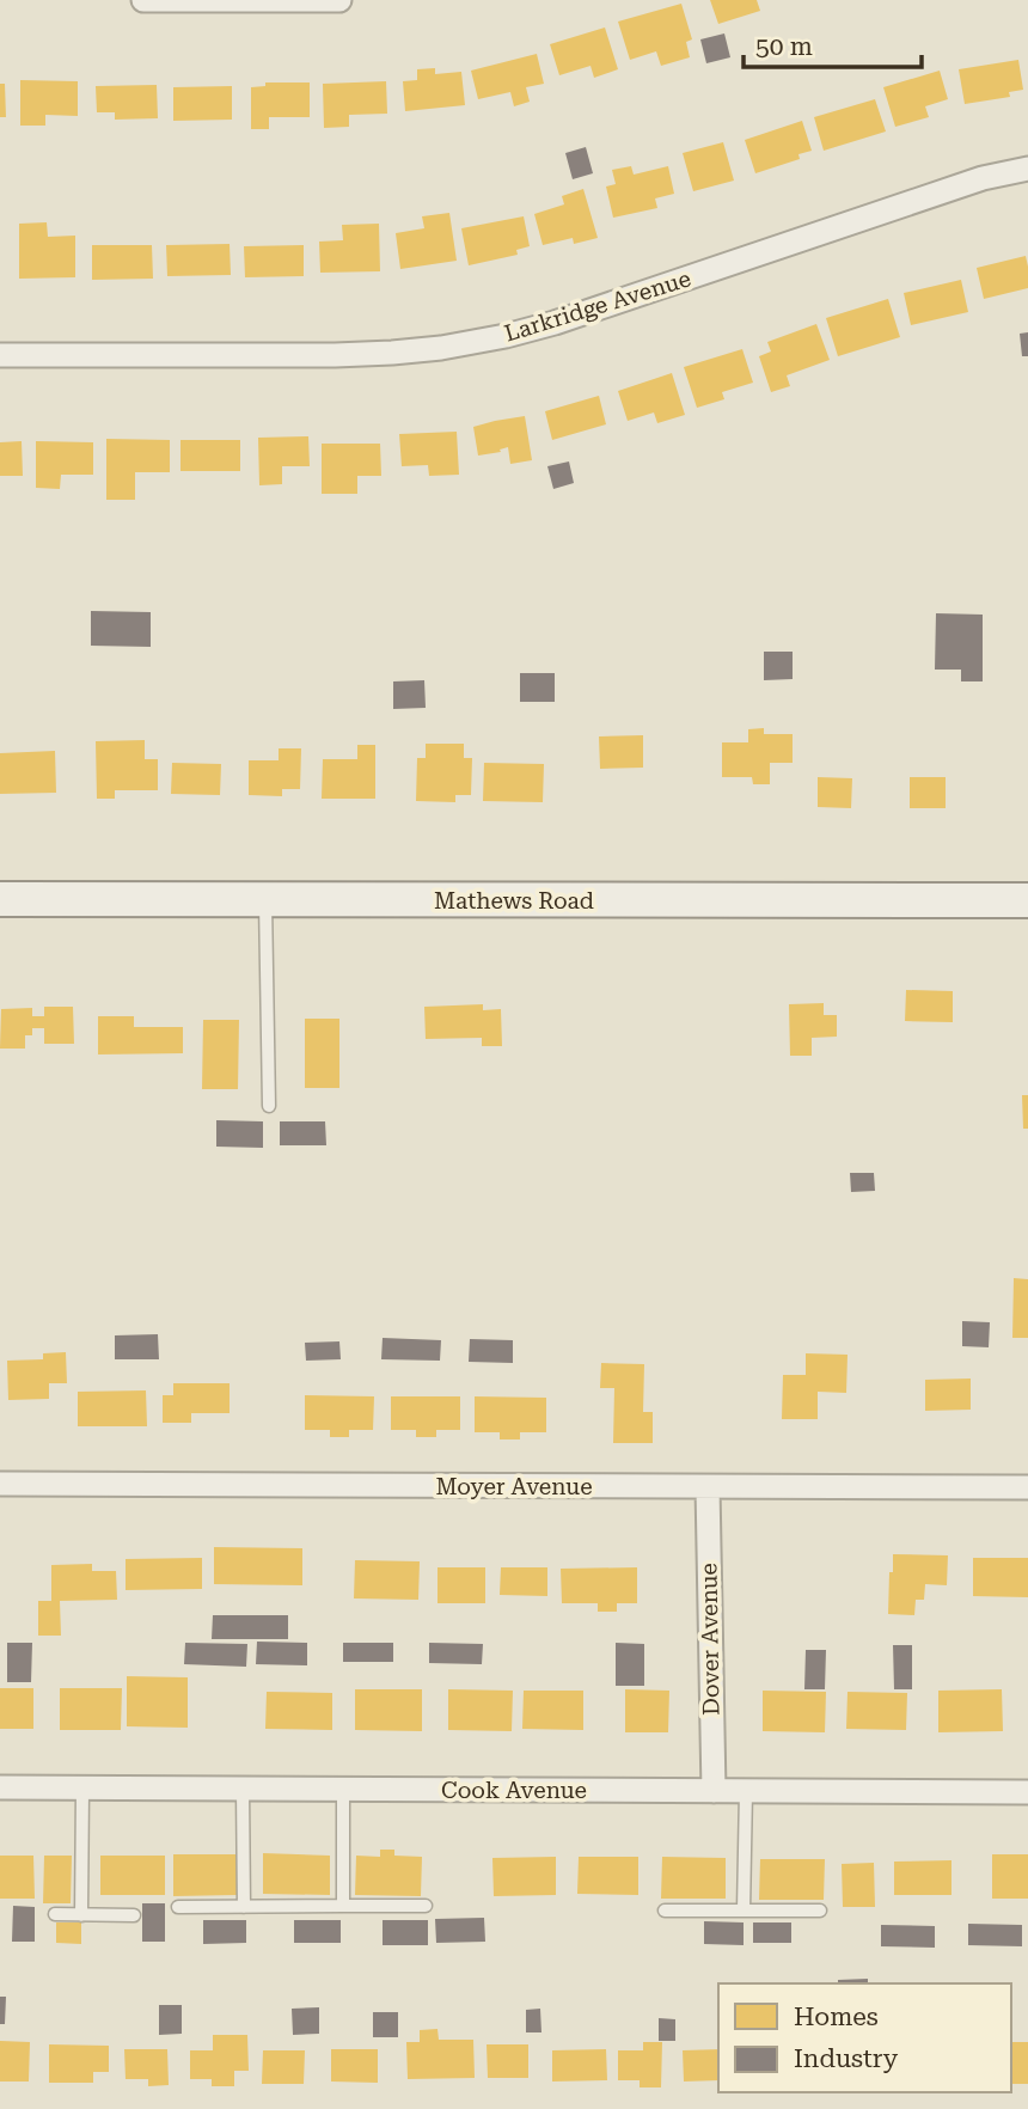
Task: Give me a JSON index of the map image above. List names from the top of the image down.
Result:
{
  "streets": {
    "street": [
      "Larkridge Avenue",
      "Mathews Road",
      "Moyer Avenue",
      "Dover Avenue",
      "Cook Avenue"
    ]
  },
  "crossings": [
    ["Moyer Avenue", "Dover Avenue"],
    ["Dover Avenue", "Cook Avenue"]
  ],
  "legend": ["Homes", "Industry"],
  "scale_bar": "50 m"
}
